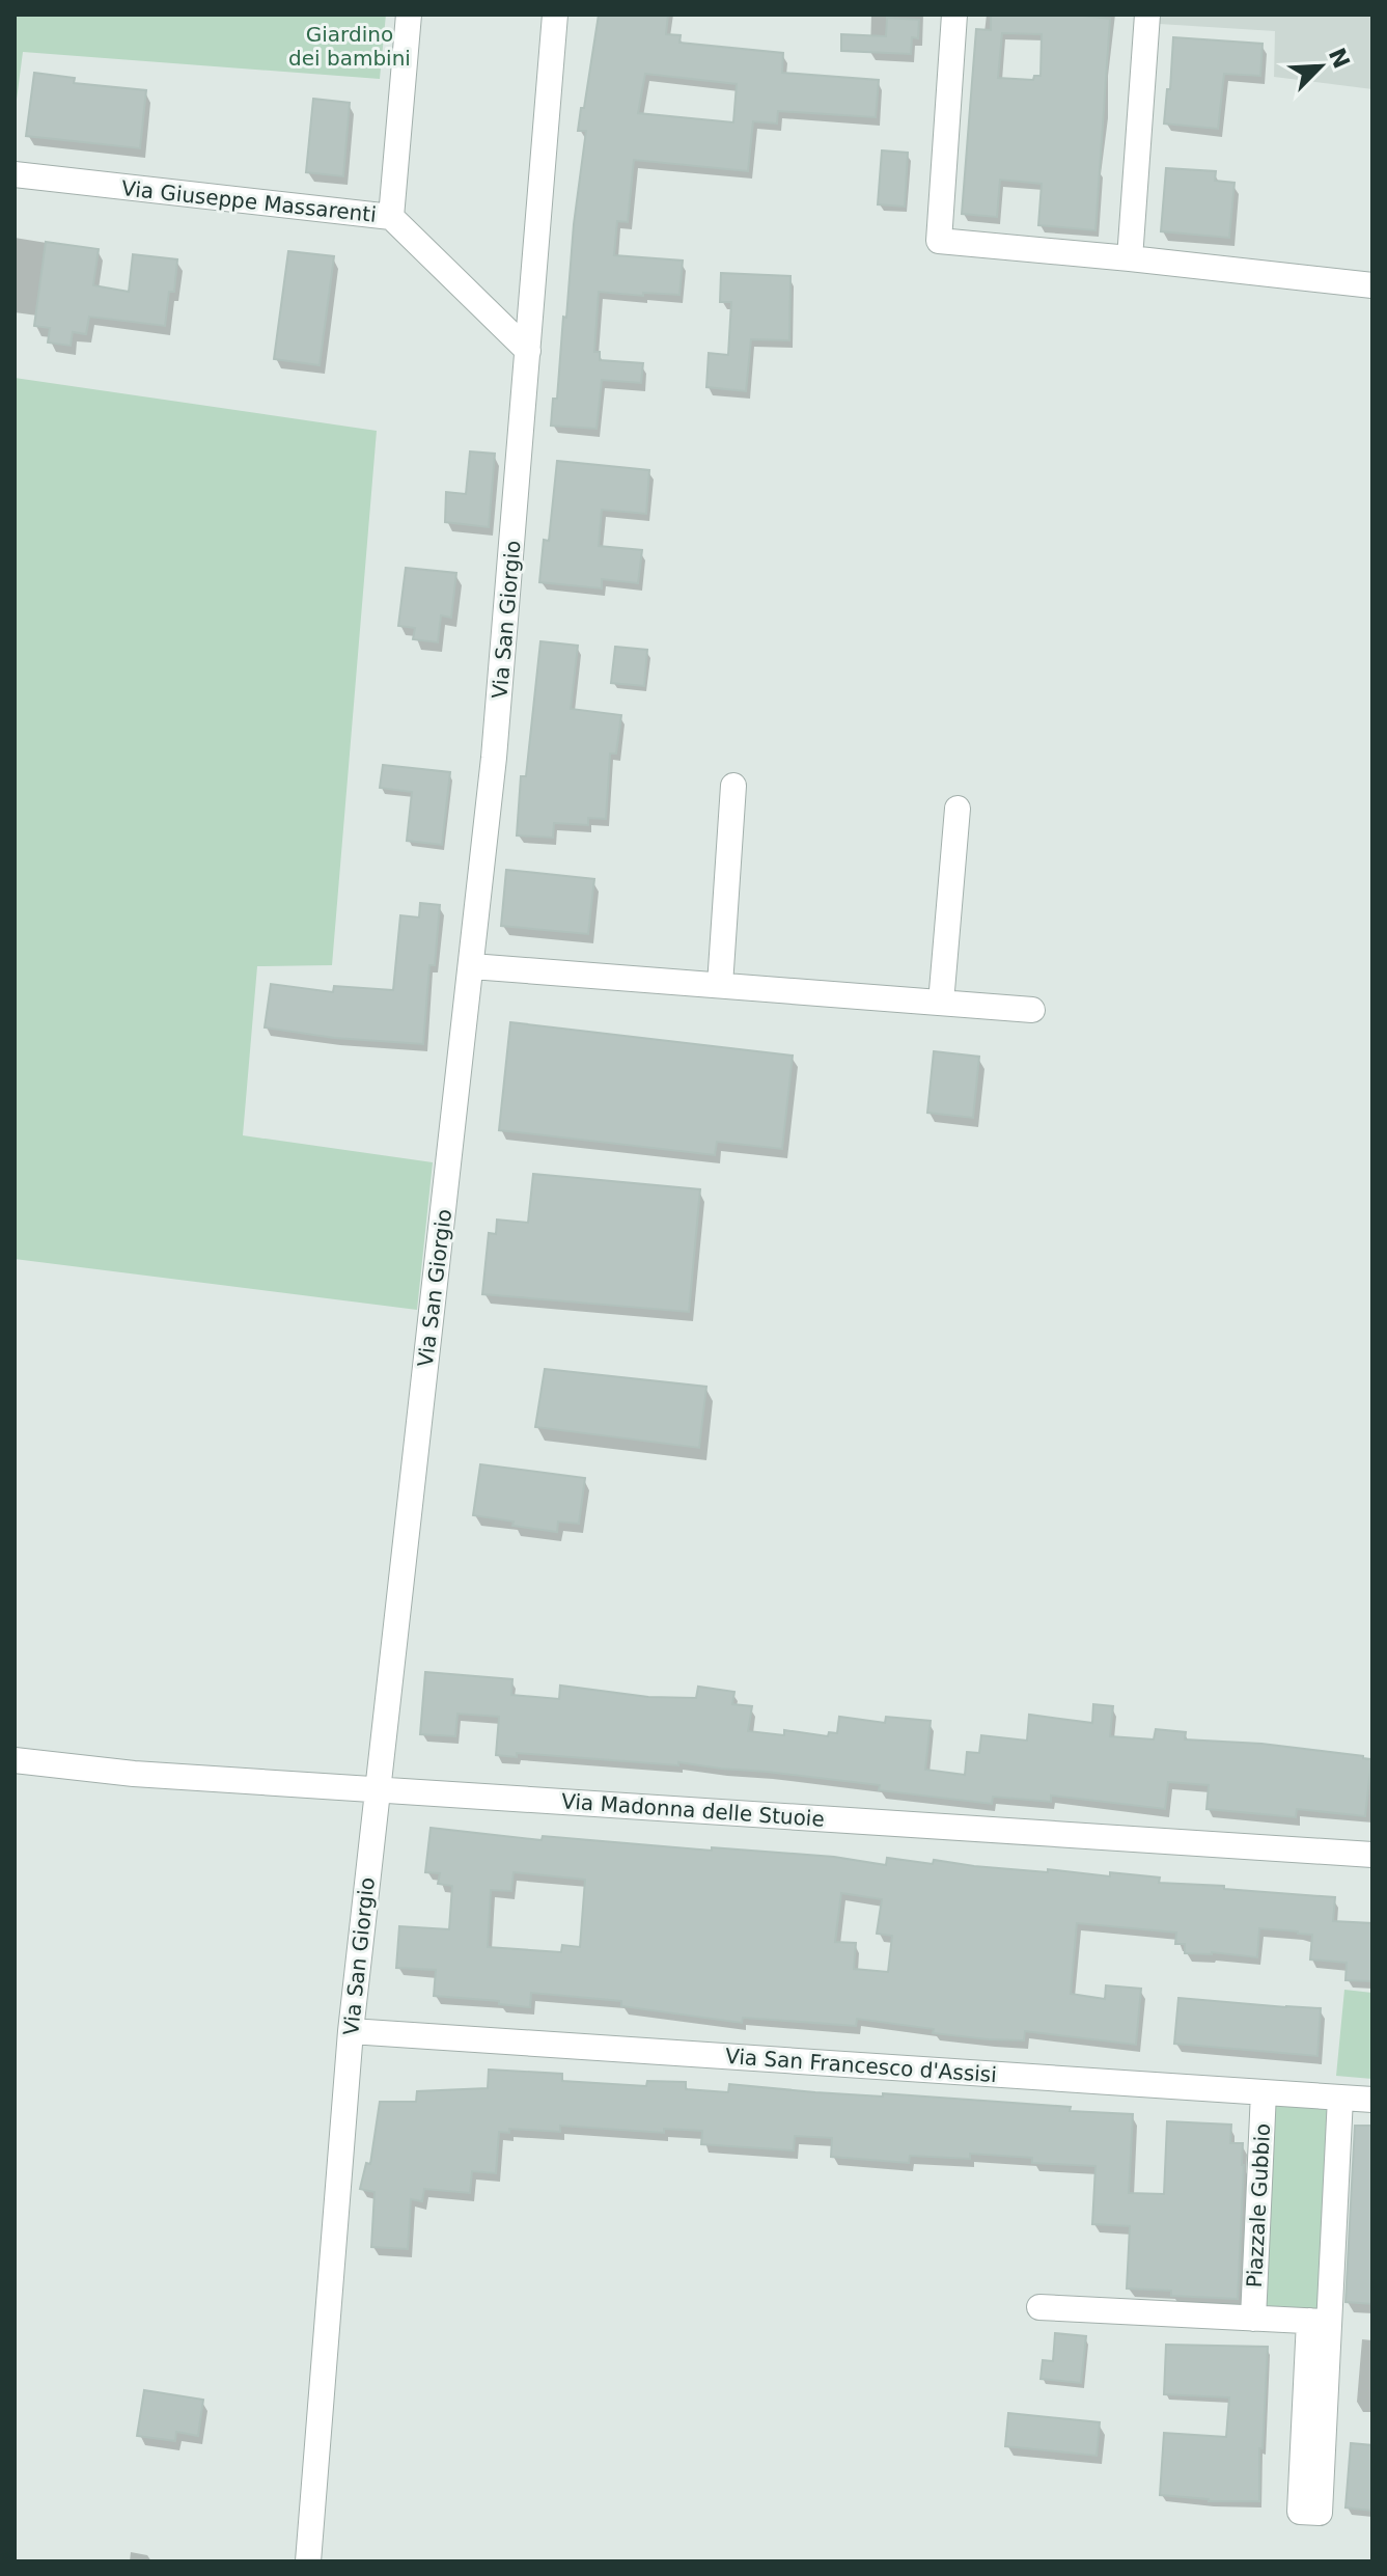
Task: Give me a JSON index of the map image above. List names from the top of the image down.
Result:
{
  "streets": {
    "street": [
      "Via Giuseppe Massarenti",
      "Via San Giorgio",
      "Via Madonna delle Stuoie",
      "Via San Francesco d'Assisi",
      "Piazzale Gubbio"
    ]
  },
  "crossings": [
    ["Via Giuseppe Massarenti", "Via San Giorgio"],
    ["Via San Giorgio", "Via Madonna delle Stuoie"],
    ["Via San Giorgio", "Via San Francesco d'Assisi"],
    ["Via San Francesco d'Assisi", "Piazzale Gubbio"]
  ],
  "parks": ["Giardino dei bambini"],
  "north": "top right"
}
